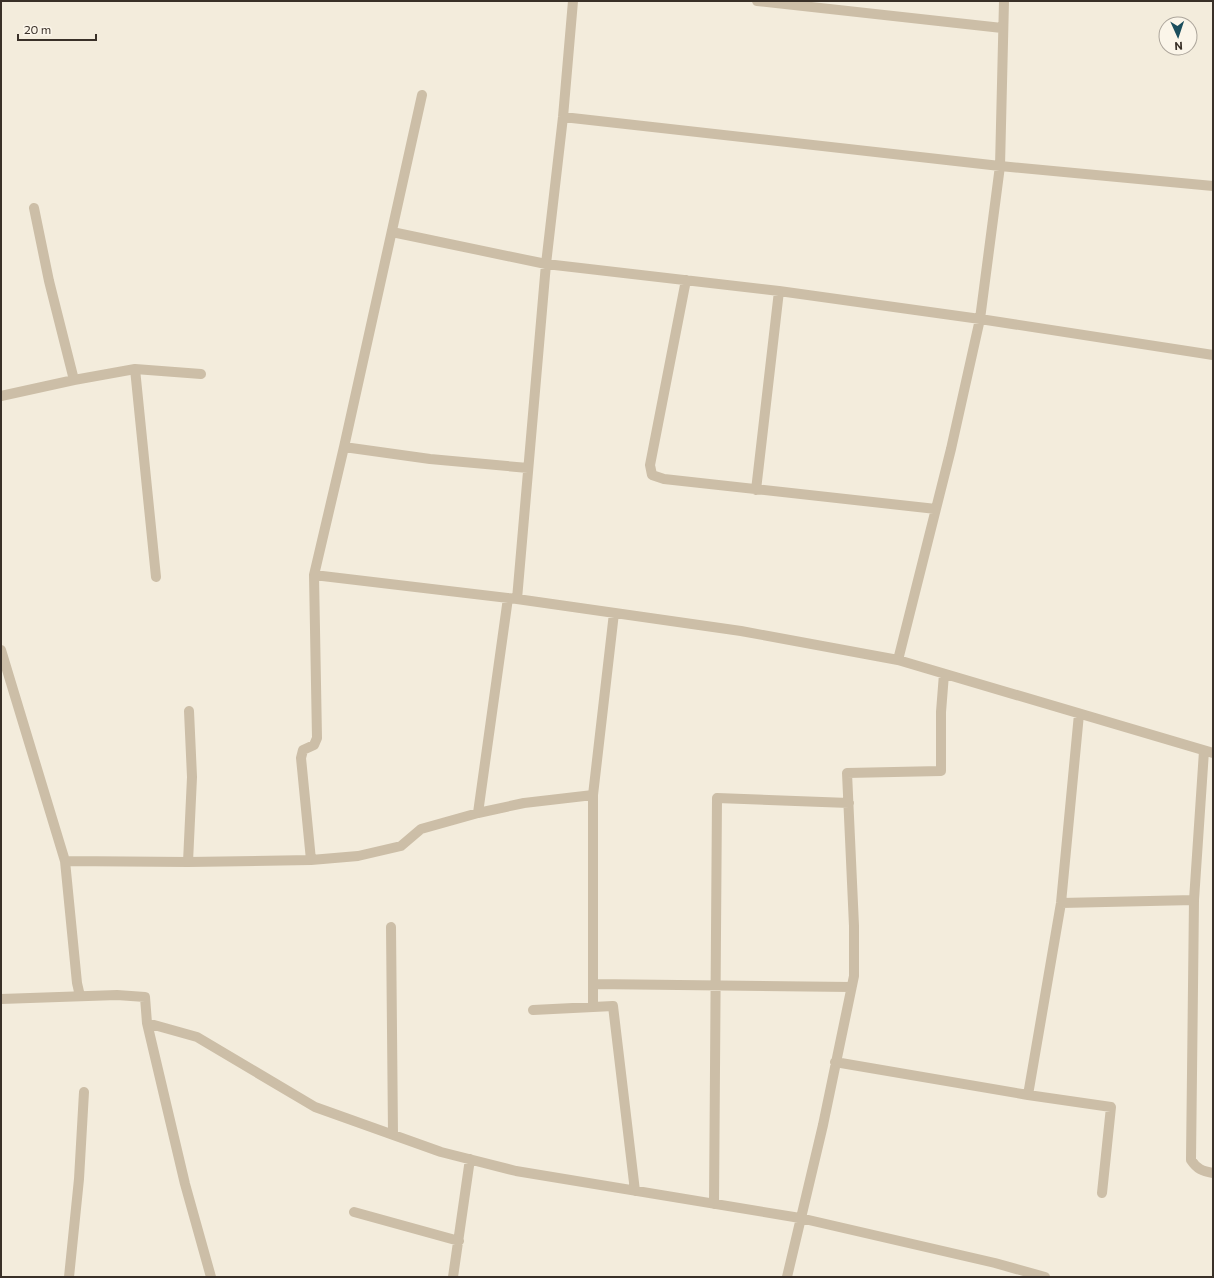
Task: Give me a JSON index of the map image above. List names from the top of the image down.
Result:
{
  "scale_bar": "20 m",
  "north": "bottom"
}
